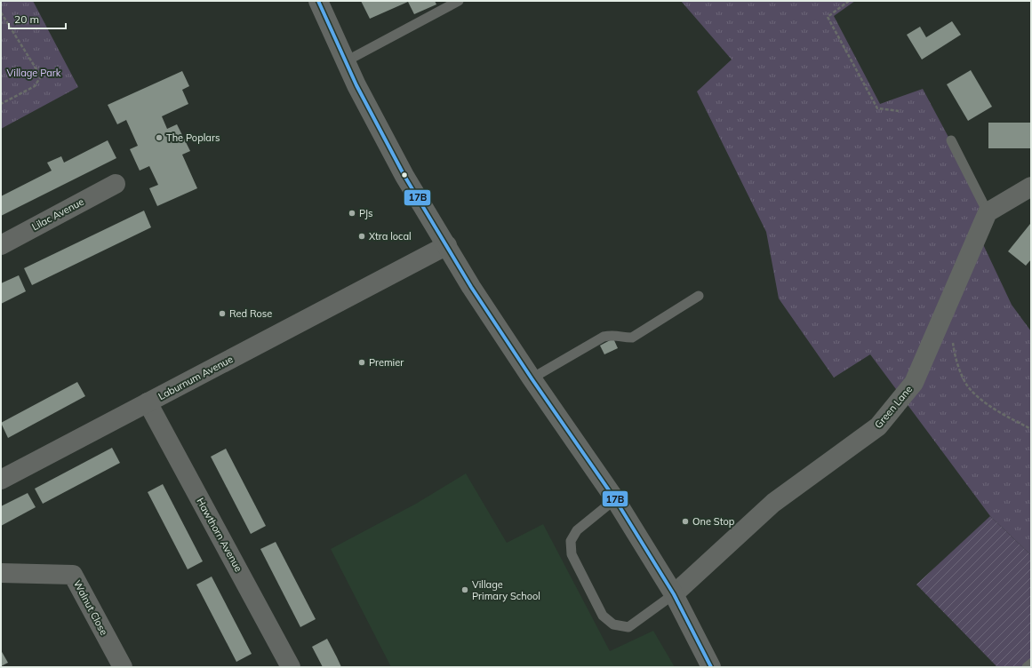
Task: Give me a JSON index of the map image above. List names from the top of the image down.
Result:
{
  "streets": {
    "street": [
      "Lilac Avenue",
      "Laburnum Avenue",
      "Green Lane",
      "Hawthorn Avenue",
      "Walnut Close"
    ]
  },
  "crossings": [
    ["Laburnum Avenue", "Hawthorn Avenue"]
  ],
  "parks": ["Village Park"],
  "places": [
    "The Poplars",
    "PJs",
    "Xtra local",
    "Red Rose",
    "Premier",
    "One Stop",
    "Village Primary School"
  ],
  "lines": ["transit line 17B"],
  "scale_bar": "20 m"
}
